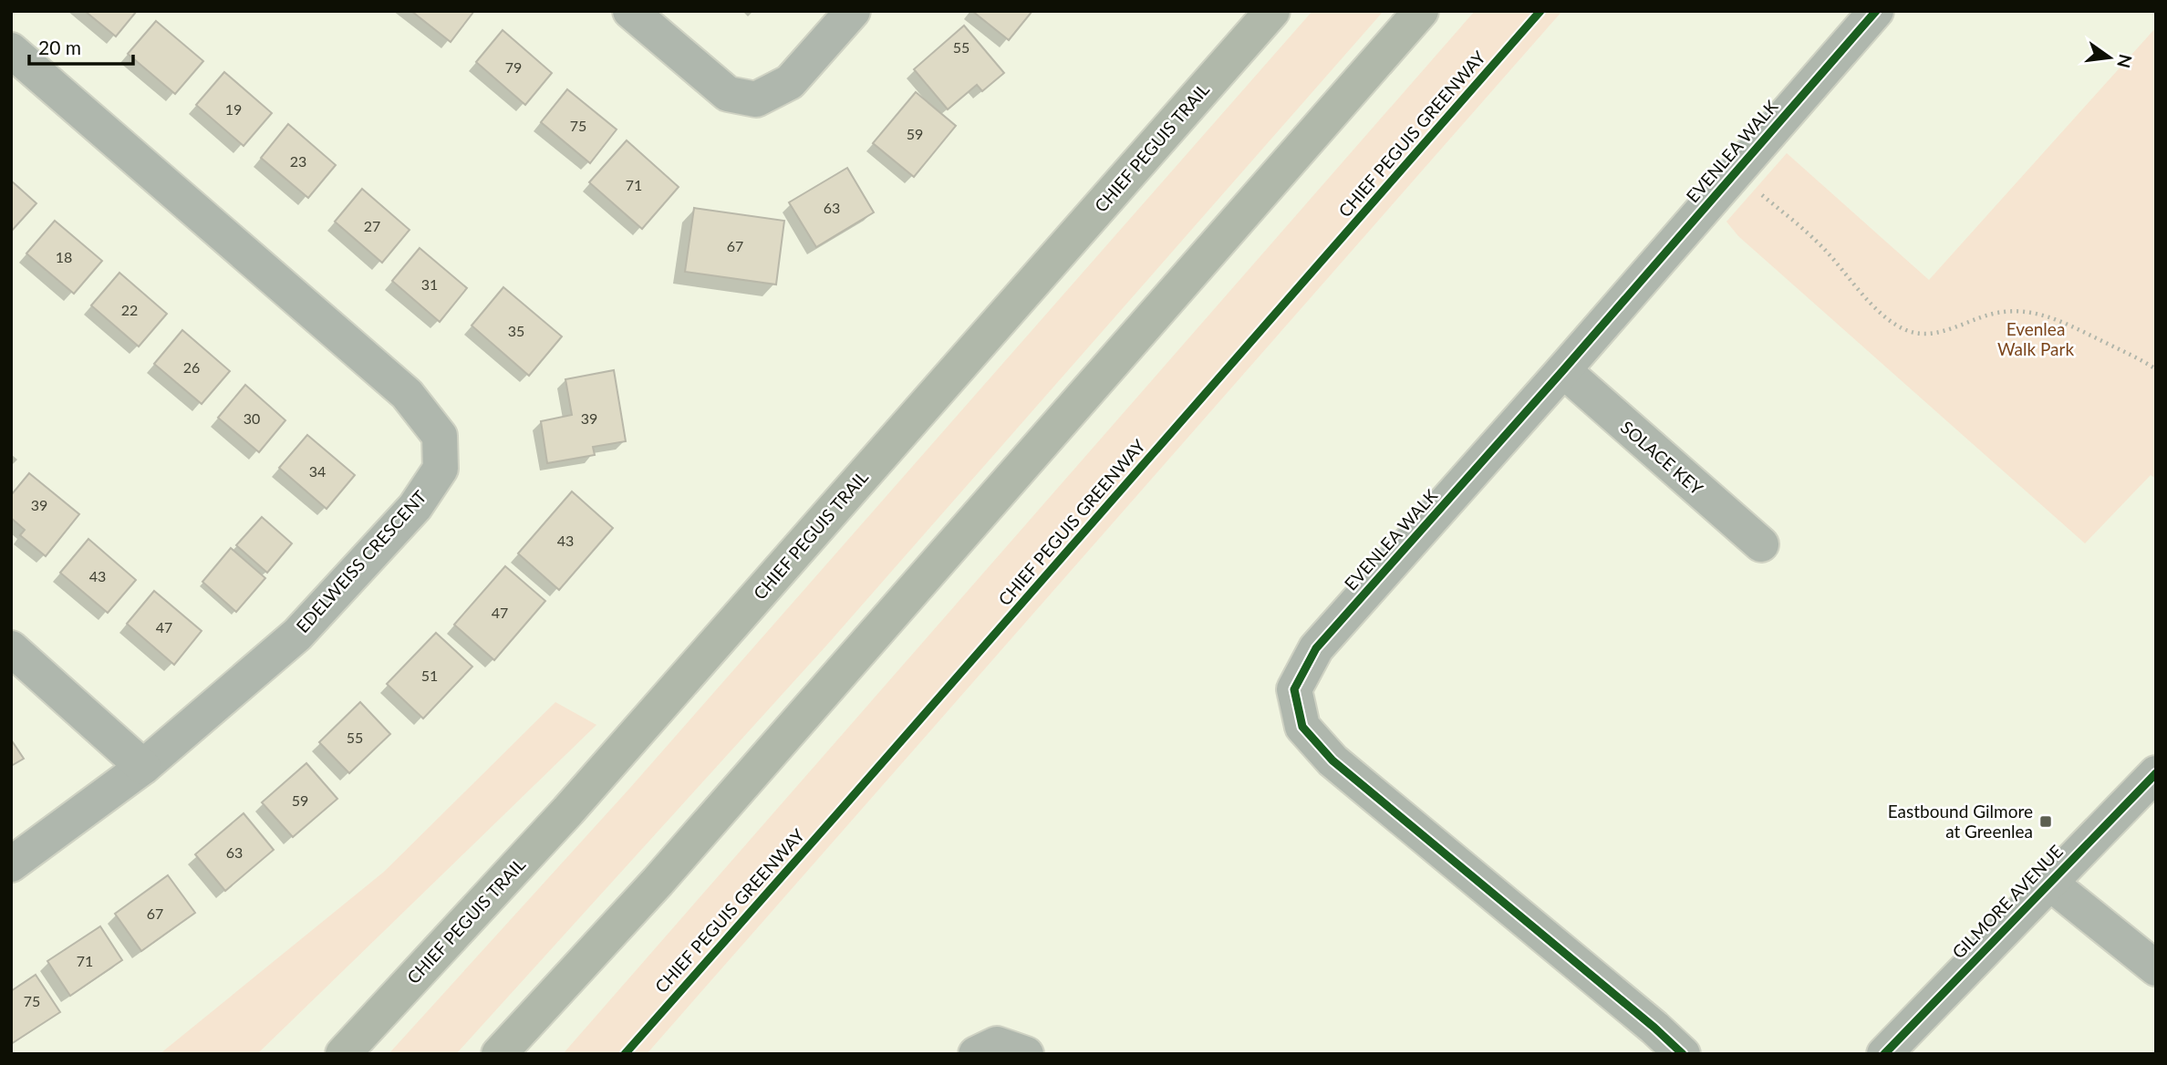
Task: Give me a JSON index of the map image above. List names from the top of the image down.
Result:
{
  "streets": {
    "main road": ["CHIEF PEGUIS TRAIL"],
    "street": [
      "EVENLEA WALK",
      "SOLACE KEY",
      "EDELWEISS CRESCENT",
      "GILMORE AVENUE"
    ],
    "cycle path": ["CHIEF PEGUIS GREENWAY"]
  },
  "crossings": [
    ["EVENLEA WALK", "SOLACE KEY"]
  ],
  "parks": ["Evenlea Walk Park"],
  "places": {
    "transit": ["Eastbound Gilmore at Greenlea"]
  },
  "house_numbers": [
    "55",
    "79",
    "19",
    "75",
    "59",
    "23",
    "71",
    "63",
    "27",
    "67",
    "18",
    "31",
    "22",
    "35",
    "26",
    "30",
    "39",
    "34",
    "39",
    "43",
    "43",
    "47",
    "47",
    "51",
    "55",
    "59",
    "63",
    "67",
    "71",
    "75"
  ],
  "scale_bar": "20 m",
  "north": "right"
}
